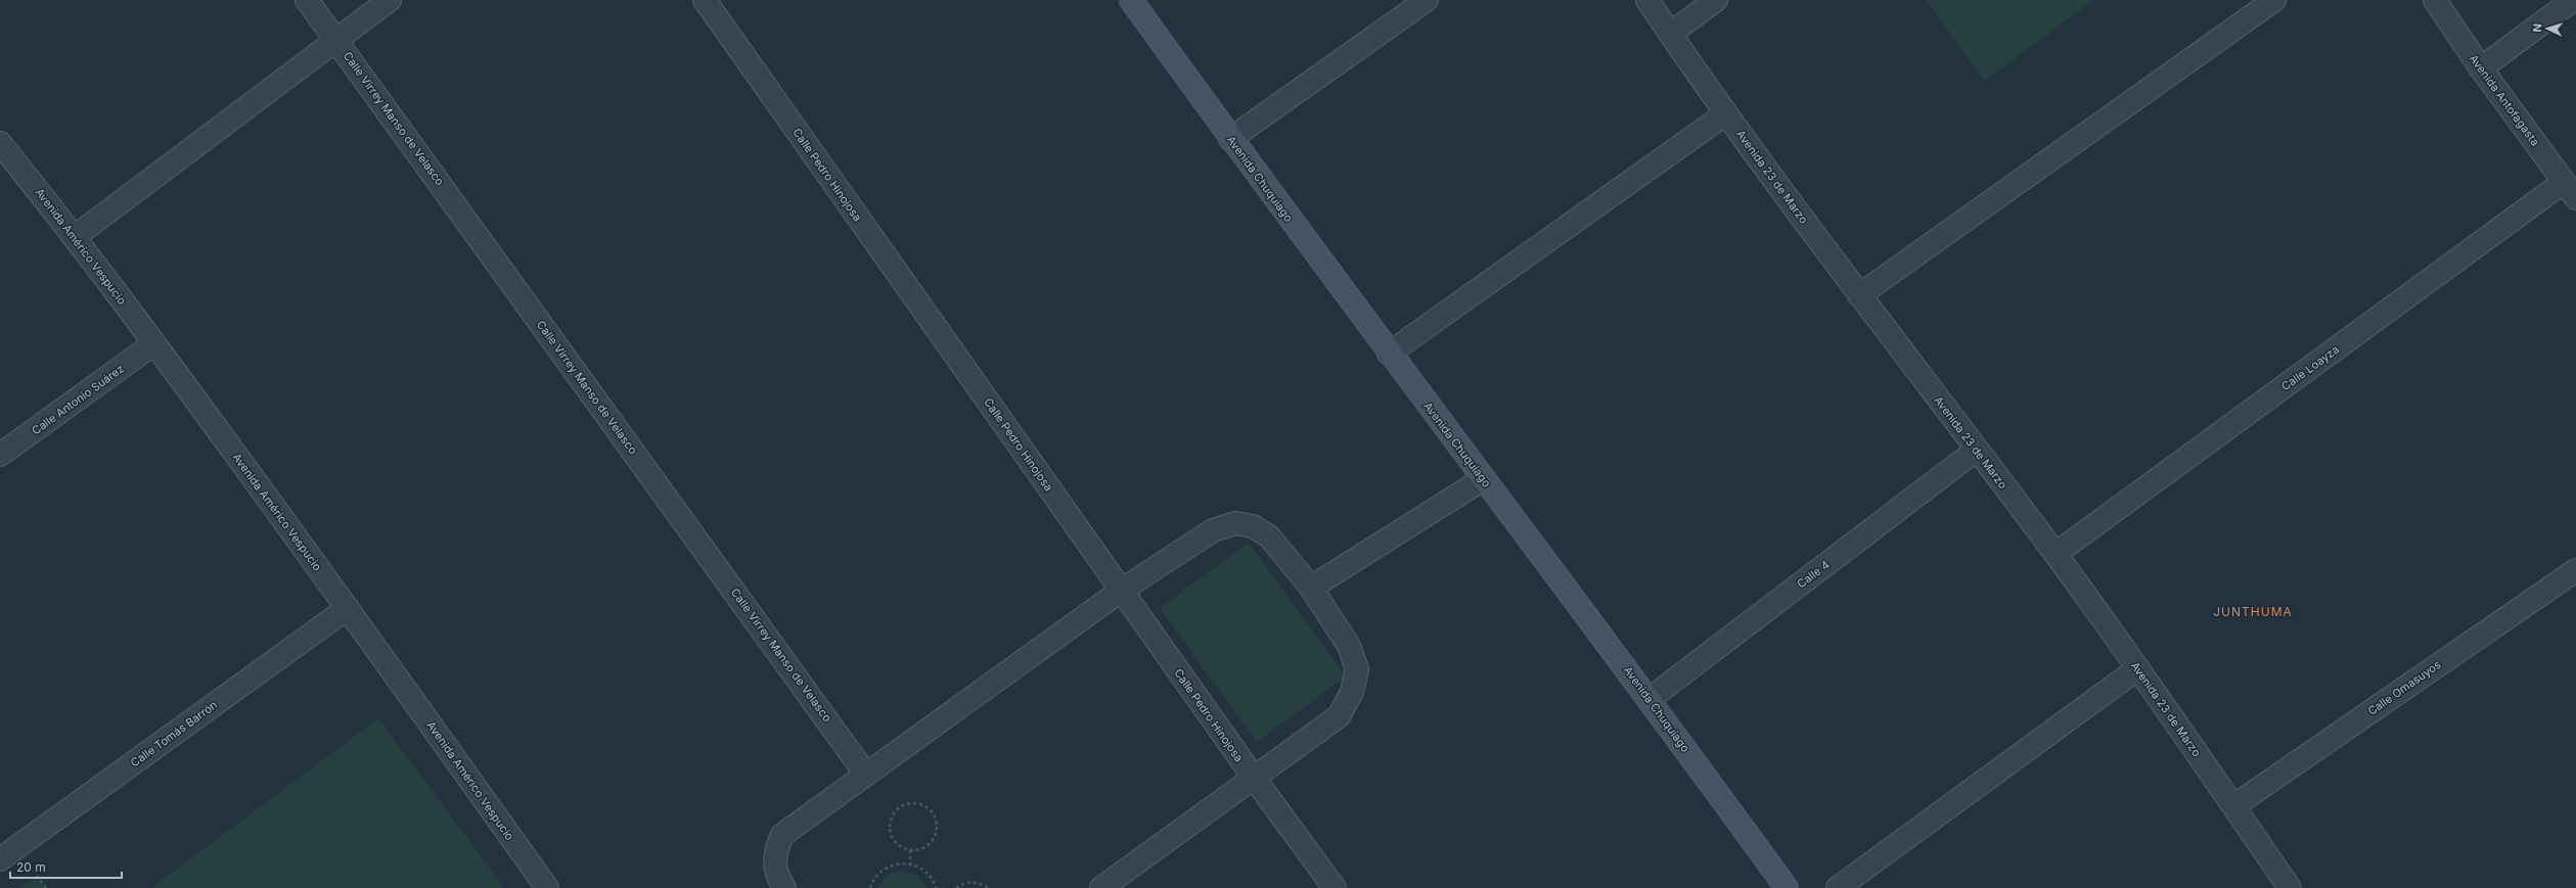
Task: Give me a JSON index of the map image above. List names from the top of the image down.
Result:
{
  "streets": {
    "street": [
      "Avenida Antofagasta",
      "Calle Virrey Manso de Velasco",
      "Calle Pedro Hinojosa",
      "Avenida 23 de Marzo",
      "Avenida Chuquiago",
      "Avenida Américo Vespucio",
      "Calle Loayza",
      "Calle Antonio Suárez",
      "Calle 4",
      "Calle Omasuyos",
      "Calle Tomás Barrón"
    ]
  },
  "crossings": [
    ["Avenida Antofagasta", "Calle Loayza"],
    ["Avenida 23 de Marzo", "Calle Loayza"],
    ["Avenida 23 de Marzo", "Calle 4"],
    ["Avenida 23 de Marzo", "Calle Omasuyos"],
    ["Avenida Chuquiago", "Calle 4"],
    ["Avenida Américo Vespucio", "Calle Antonio Suárez"],
    ["Avenida Américo Vespucio", "Calle Tomás Barrón"]
  ],
  "districts": ["JUNTHUMA"],
  "scale_bar": "20 m",
  "north": "left"
}
